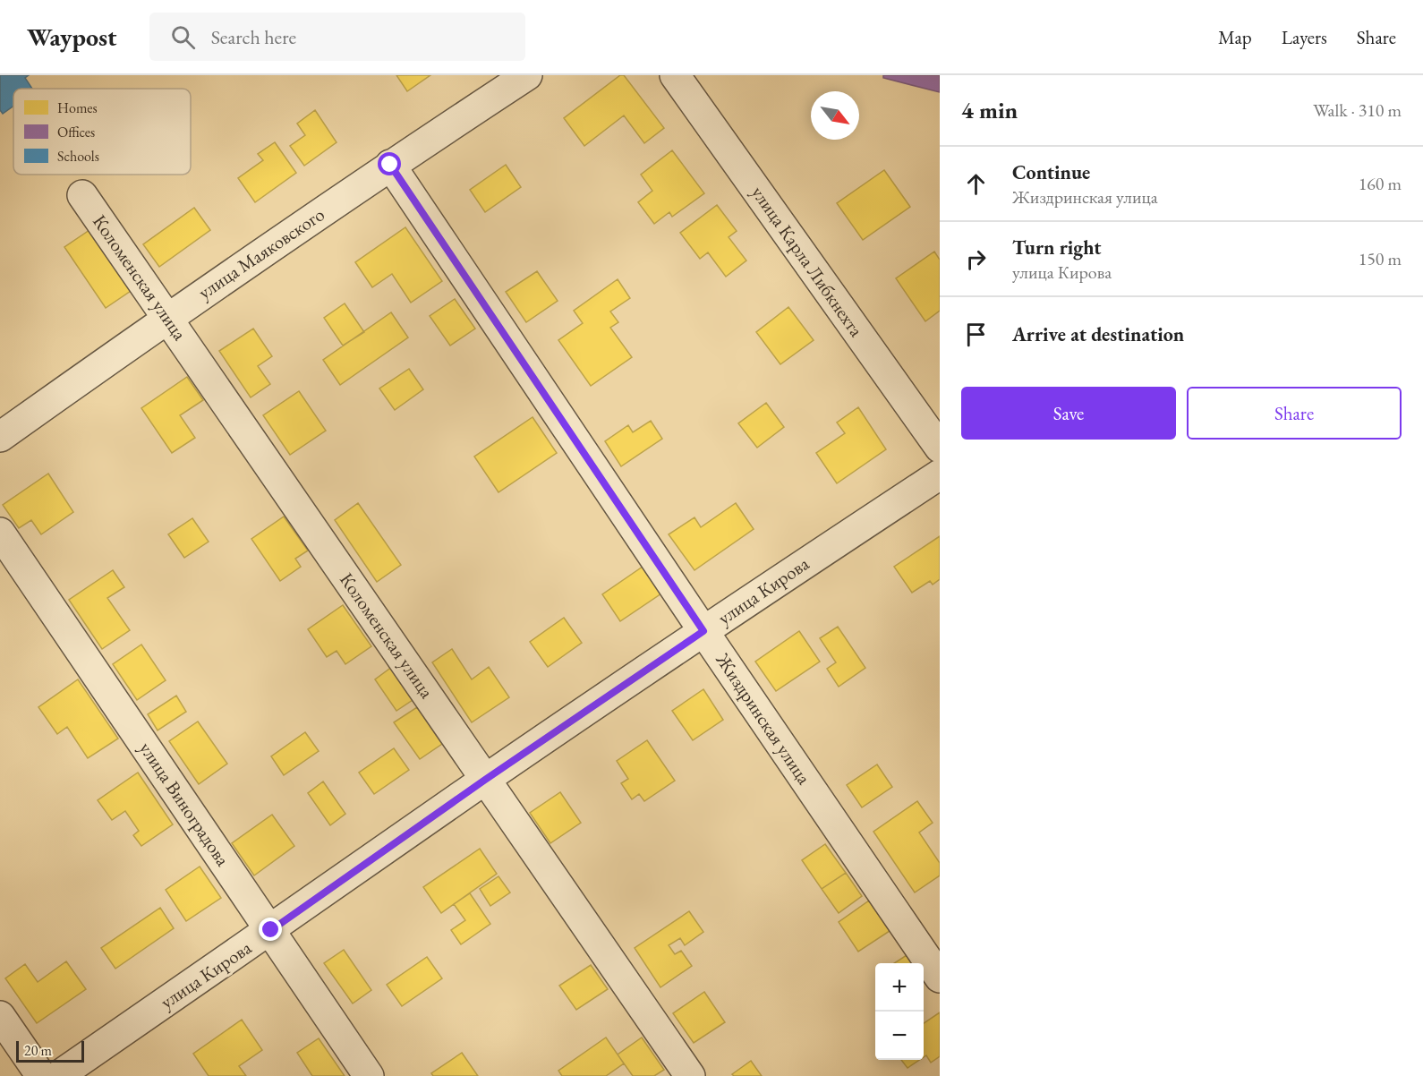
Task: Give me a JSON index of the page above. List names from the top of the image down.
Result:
{
  "streets": {
    "street": [
      "улица Маяковского",
      "улица Карла Либкнехта",
      "Коломенская улица",
      "улица Кирова",
      "Жиздринская улица",
      "улица Виноградова"
    ]
  },
  "crossings": [
    ["улица Маяковского", "Коломенская улица"],
    ["улица Маяковского", "Жиздринская улица"],
    ["Коломенская улица", "улица Кирова"],
    ["улица Кирова", "Жиздринская улица"],
    ["улица Кирова", "улица Виноградова"]
  ],
  "legend": ["Homes", "Offices", "Schools"],
  "scale_bar": "20 m",
  "north": "bottom right",
  "page": {
    "header": "Waypost",
    "search": "Search here",
    "nav": ["Map", "Layers", "Share"],
    "heading": ["4 min", "Walk · 310 m"],
    "list": [
      ["Continue", "Жиздринская улица", "160 m"],
      ["Turn right", "улица Кирова", "150 m"],
      "Arrive at destination"
    ],
    "buttons": ["Save", "Share"],
    "map_buttons": ["+", "−"],
    "scale": "20 m"
  }
}
